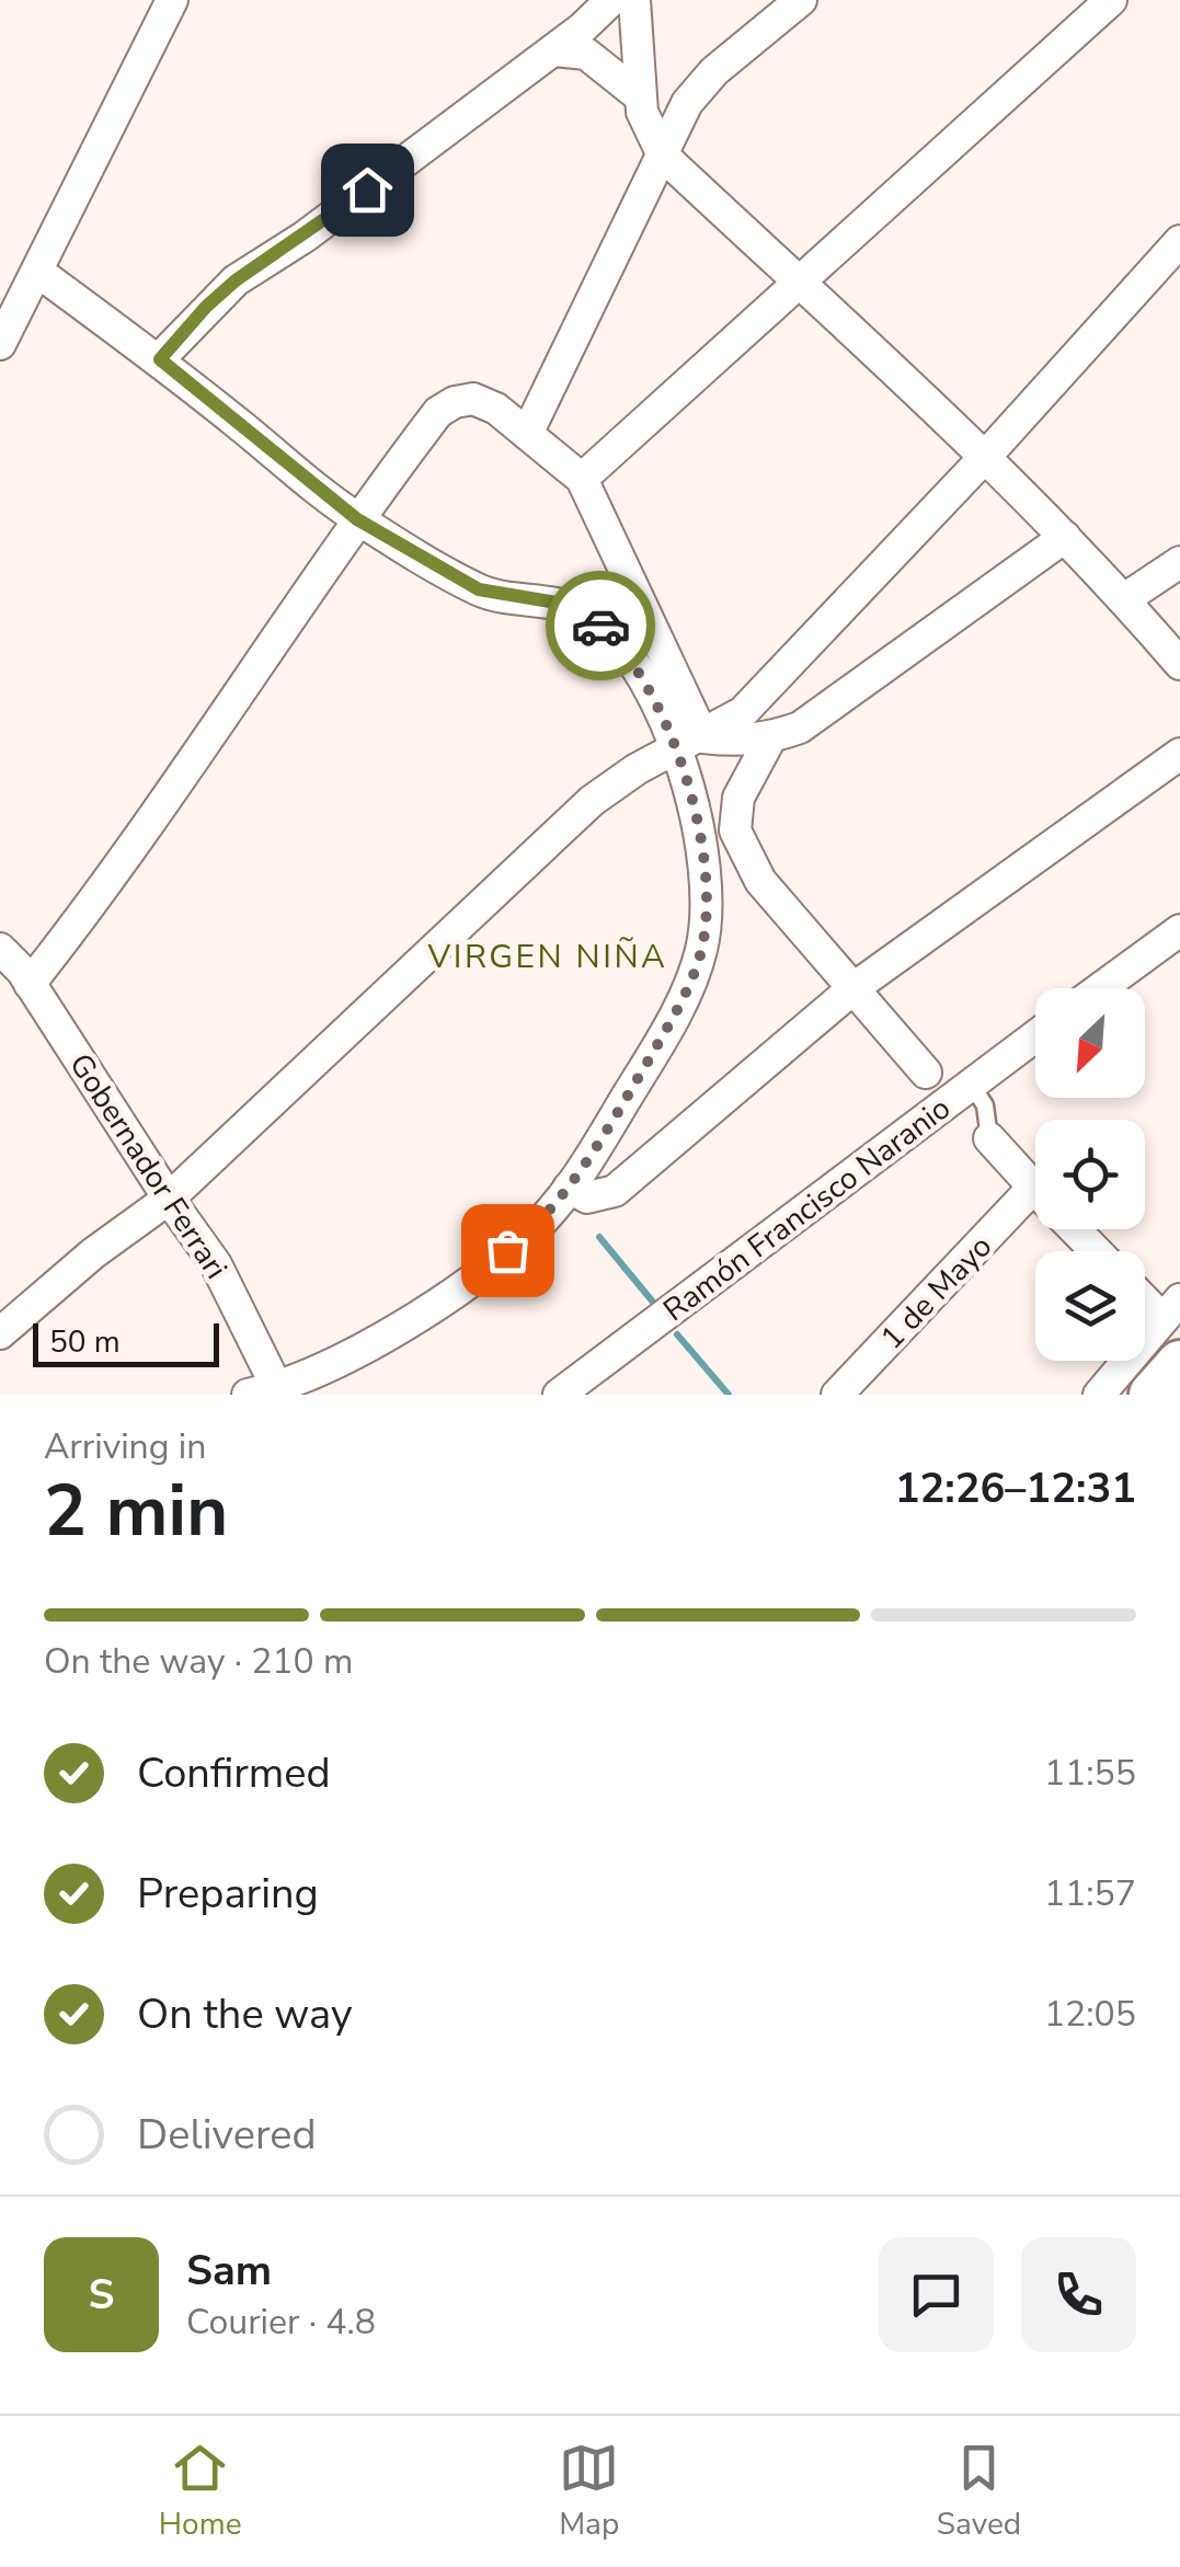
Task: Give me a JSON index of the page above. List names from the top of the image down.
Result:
{
  "streets": {
    "street": ["Gobernador Ferrari", "Ramón Francisco Naranio", "1 de Mayo"]
  },
  "districts": ["VIRGEN NIÑA"],
  "scale_bar": "50 m",
  "north": "bottom left",
  "page": {
    "scale": "50 m",
    "heading": ["2 min", "Arriving in", "12:26–12:31"],
    "panel": ["Sam", "Courier · 4.8"],
    "bar": "On the way · 210 m",
    "list": [
      ["Confirmed", "11:55"],
      ["Preparing", "11:57"],
      ["On the way", "12:05"],
      "Delivered"
    ],
    "round": "S",
    "tabs": ["Home", "Map", "Saved"]
  }
}
